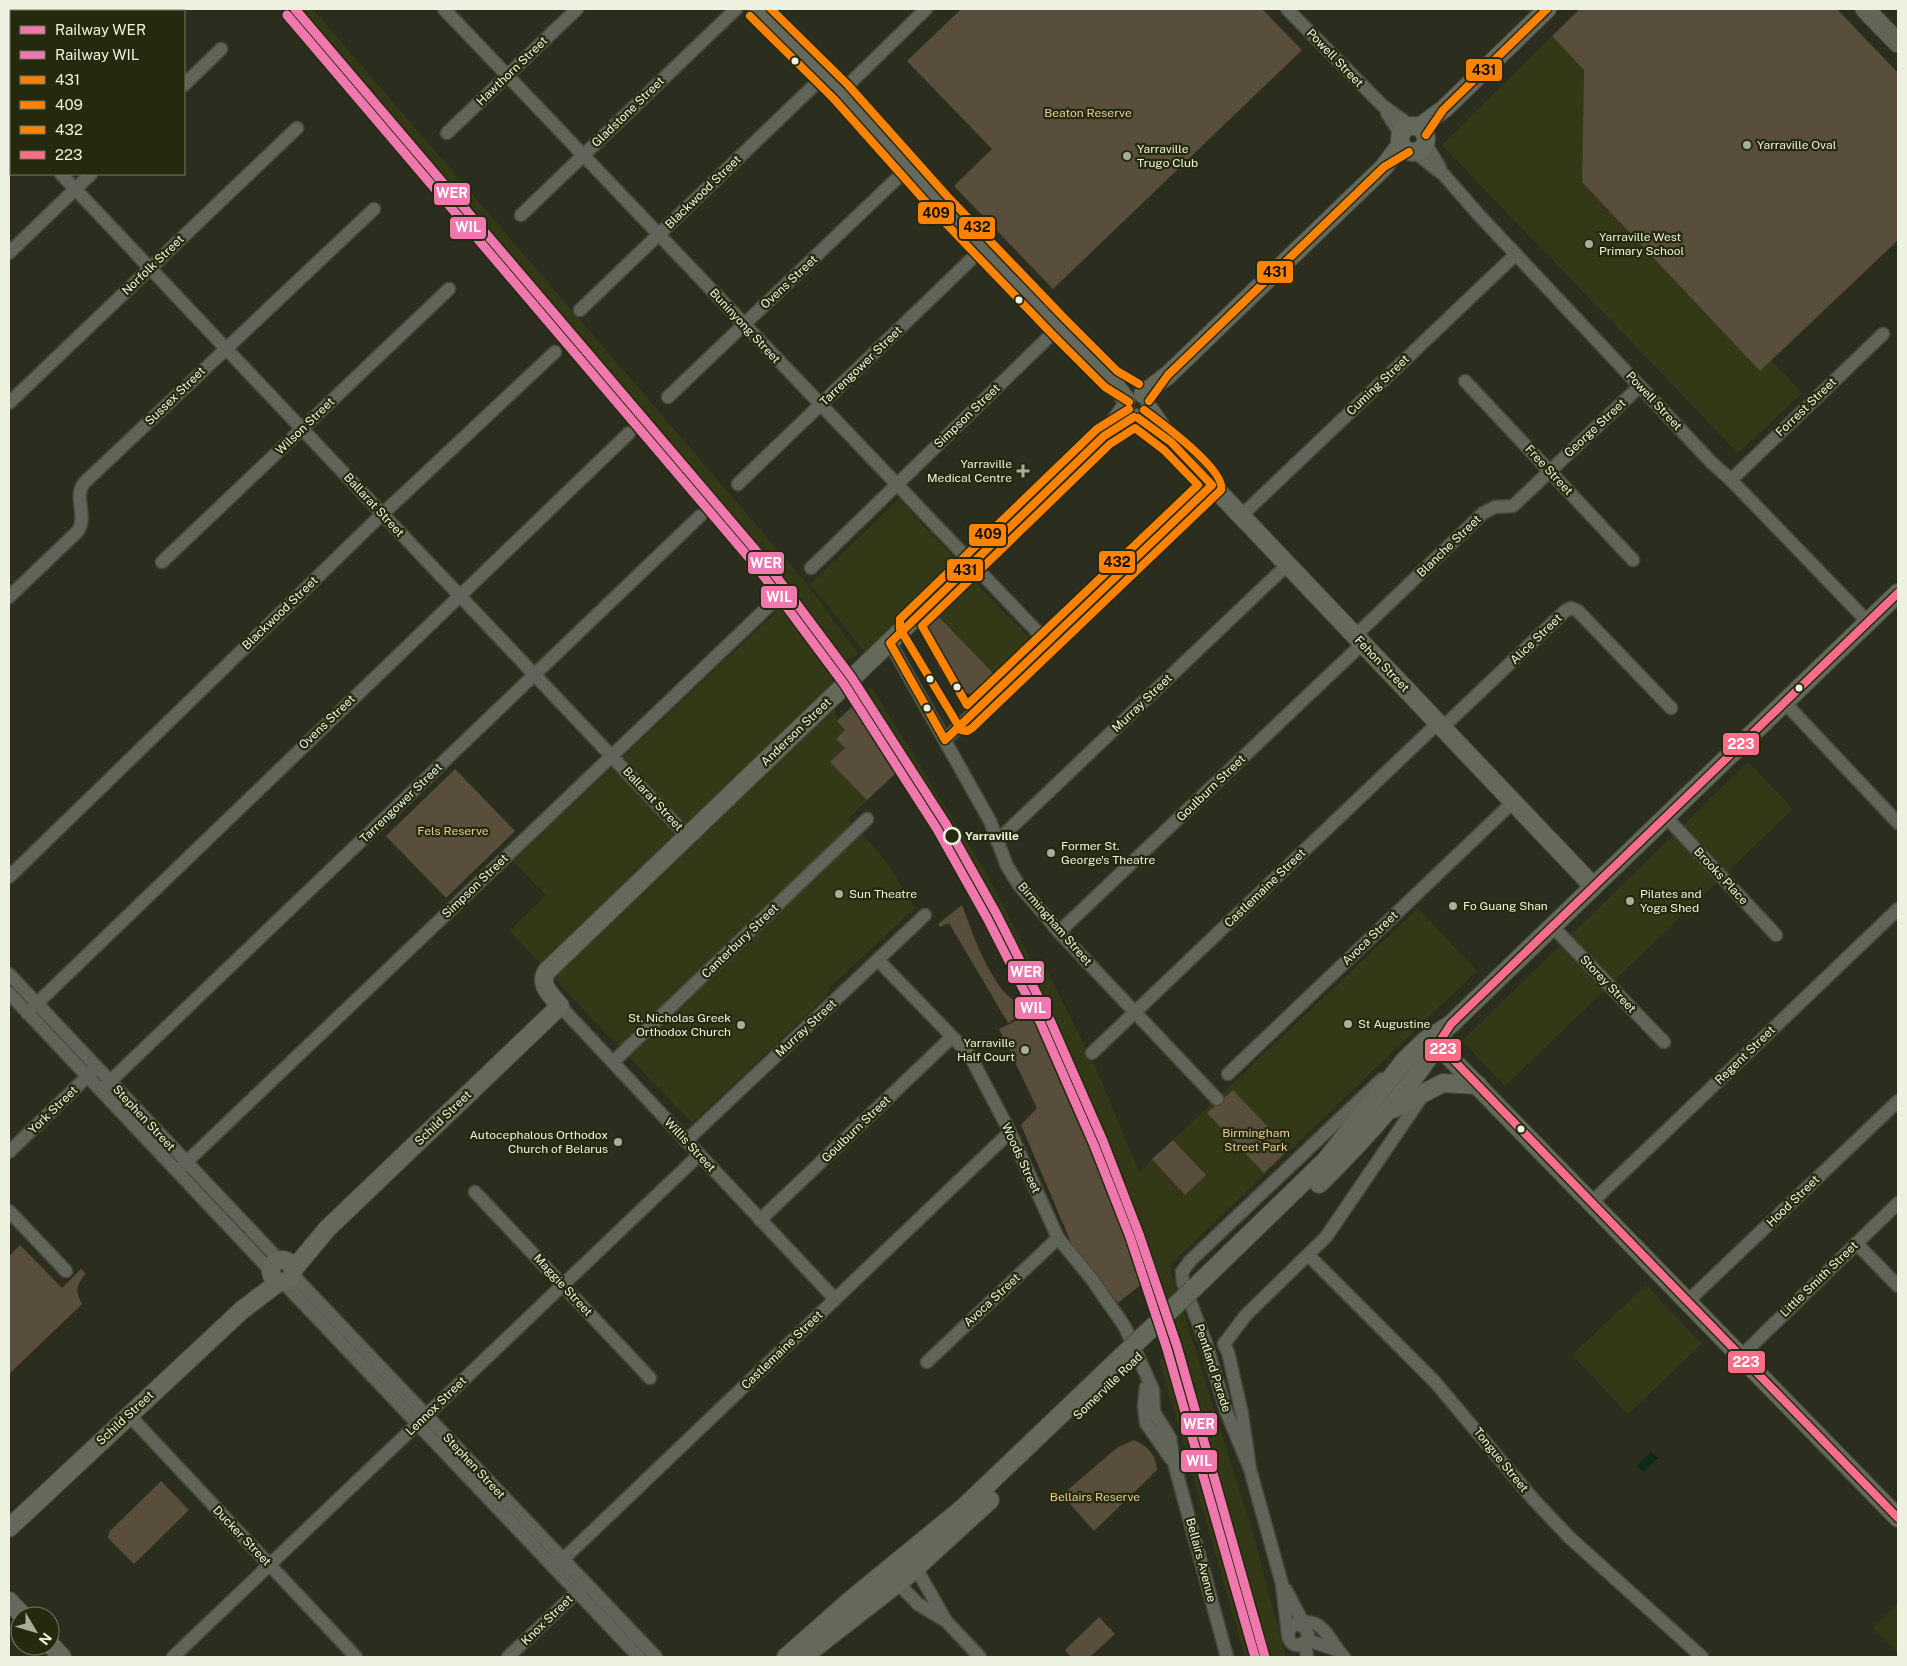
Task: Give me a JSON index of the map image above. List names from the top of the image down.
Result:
{
  "streets": {
    "street": [
      "Powell Street",
      "Hawthorn Street",
      "Gladstone Street",
      "Blackwood Street",
      "Norfolk Street",
      "Ovens Street",
      "Buninyong Street",
      "Tarrengower Street",
      "Cuming Street",
      "Sussex Street",
      "Forrest Street",
      "Simpson Street",
      "Wilson Street",
      "George Street",
      "Free Street",
      "Ballarat Street",
      "Blanche Street",
      "Alice Street",
      "Fehon Street",
      "Murray Street",
      "Anderson Street",
      "Goulburn Street",
      "Brooks Place",
      "Castlemaine Street",
      "Birmingham Street",
      "Avoca Street",
      "Canterbury Street",
      "Storey Street",
      "Regent Street",
      "York Street",
      "Stephen Street",
      "Schild Street",
      "Willis Street",
      "Woods Street",
      "Hood Street",
      "Little Smith Street",
      "Maggie Street",
      "Pentland Parade",
      "Somerville Road",
      "Lennox Street",
      "Tongue Street",
      "Ducker Street",
      "Bellairs Avenue",
      "Knox Street"
    ]
  },
  "crossings": [
    ["Powell Street", "Cuming Street"],
    ["Powell Street", "Forrest Street"],
    ["Powell Street", "George Street"],
    ["Powell Street", "Anderson Street"],
    ["Powell Street", "Somerville Road"],
    ["Hawthorn Street", "Buninyong Street"],
    ["Gladstone Street", "Buninyong Street"],
    ["Blackwood Street", "Buninyong Street"],
    ["Blackwood Street", "Ballarat Street"],
    ["Blackwood Street", "Fehon Street"],
    ["Norfolk Street", "Ballarat Street"],
    ["Ovens Street", "Buninyong Street"],
    ["Ovens Street", "Ballarat Street"],
    ["Ovens Street", "Fehon Street"],
    ["Ovens Street", "Stephen Street"],
    ["Buninyong Street", "Tarrengower Street"],
    ["Buninyong Street", "Simpson Street"],
    ["Buninyong Street", "Anderson Street"],
    ["Tarrengower Street", "Ballarat Street"],
    ["Tarrengower Street", "Fehon Street"],
    ["Tarrengower Street", "Stephen Street"],
    ["Cuming Street", "Fehon Street"],
    ["Sussex Street", "Ballarat Street"],
    ["Simpson Street", "Ballarat Street"],
    ["Simpson Street", "Fehon Street"],
    ["Simpson Street", "Stephen Street"],
    ["Wilson Street", "Ballarat Street"],
    ["George Street", "Free Street"],
    ["George Street", "Blanche Street"],
    ["Free Street", "Blanche Street"],
    ["Ballarat Street", "Anderson Street"],
    ["Blanche Street", "Fehon Street"],
    ["Blanche Street", "Goulburn Street"],
    ["Alice Street", "Fehon Street"],
    ["Alice Street", "Castlemaine Street"],
    ["Fehon Street", "Murray Street"],
    ["Fehon Street", "Anderson Street"],
    ["Fehon Street", "Goulburn Street"],
    ["Fehon Street", "Castlemaine Street"],
    ["Fehon Street", "Avoca Street"],
    ["Fehon Street", "Somerville Road"],
    ["Murray Street", "Birmingham Street"],
    ["Murray Street", "Willis Street"],
    ["Murray Street", "Woods Street"],
    ["Anderson Street", "Birmingham Street"],
    ["Anderson Street", "Willis Street"],
    ["Goulburn Street", "Birmingham Street"],
    ["Goulburn Street", "Willis Street"],
    ["Goulburn Street", "Woods Street"],
    ["Brooks Place", "Somerville Road"],
    ["Castlemaine Street", "Birmingham Street"],
    ["Castlemaine Street", "Stephen Street"],
    ["Castlemaine Street", "Willis Street"],
    ["Castlemaine Street", "Woods Street"],
    ["Avoca Street", "Woods Street"],
    ["Canterbury Street", "Willis Street"],
    ["Storey Street", "Somerville Road"],
    ["York Street", "Stephen Street"],
    ["Stephen Street", "Schild Street"],
    ["Stephen Street", "Lennox Street"],
    ["Stephen Street", "Knox Street"],
    ["Schild Street", "Willis Street"],
    ["Schild Street", "Ducker Street"],
    ["Willis Street", "Lennox Street"],
    ["Woods Street", "Somerville Road"],
    ["Woods Street", "Bellairs Avenue"],
    ["Maggie Street", "Lennox Street"],
    ["Pentland Parade", "Somerville Road"],
    ["Lennox Street", "Ducker Street"]
  ],
  "parks": [
    "Beaton Reserve",
    "Fels Reserve",
    "Birmingham Street Park",
    "Bellairs Reserve"
  ],
  "places": {
    "other": [
      "Yarraville Oval",
      "Yarraville Trugo Club",
      "Yarraville West Primary School",
      "Yarraville",
      "Former St. George's Theatre",
      "Sun Theatre",
      "Pilates and Yoga Shed",
      "Fo Guang Shan",
      "St Augustine",
      "St. Nicholas Greek Orthodox Church",
      "Yarraville Half Court",
      "Autocephalous Orthodox Church of Belarus"
    ],
    "health": ["Yarraville Medical Centre"]
  },
  "lines": [
    "rail line WER",
    "transit line 431",
    "transit line 432",
    "rail line WIL",
    "transit line 409",
    "transit line 223"
  ],
  "legend": [
    "Railway WER",
    "Railway WIL",
    "431",
    "409",
    "432",
    "223"
  ],
  "north": "bottom right"
}
